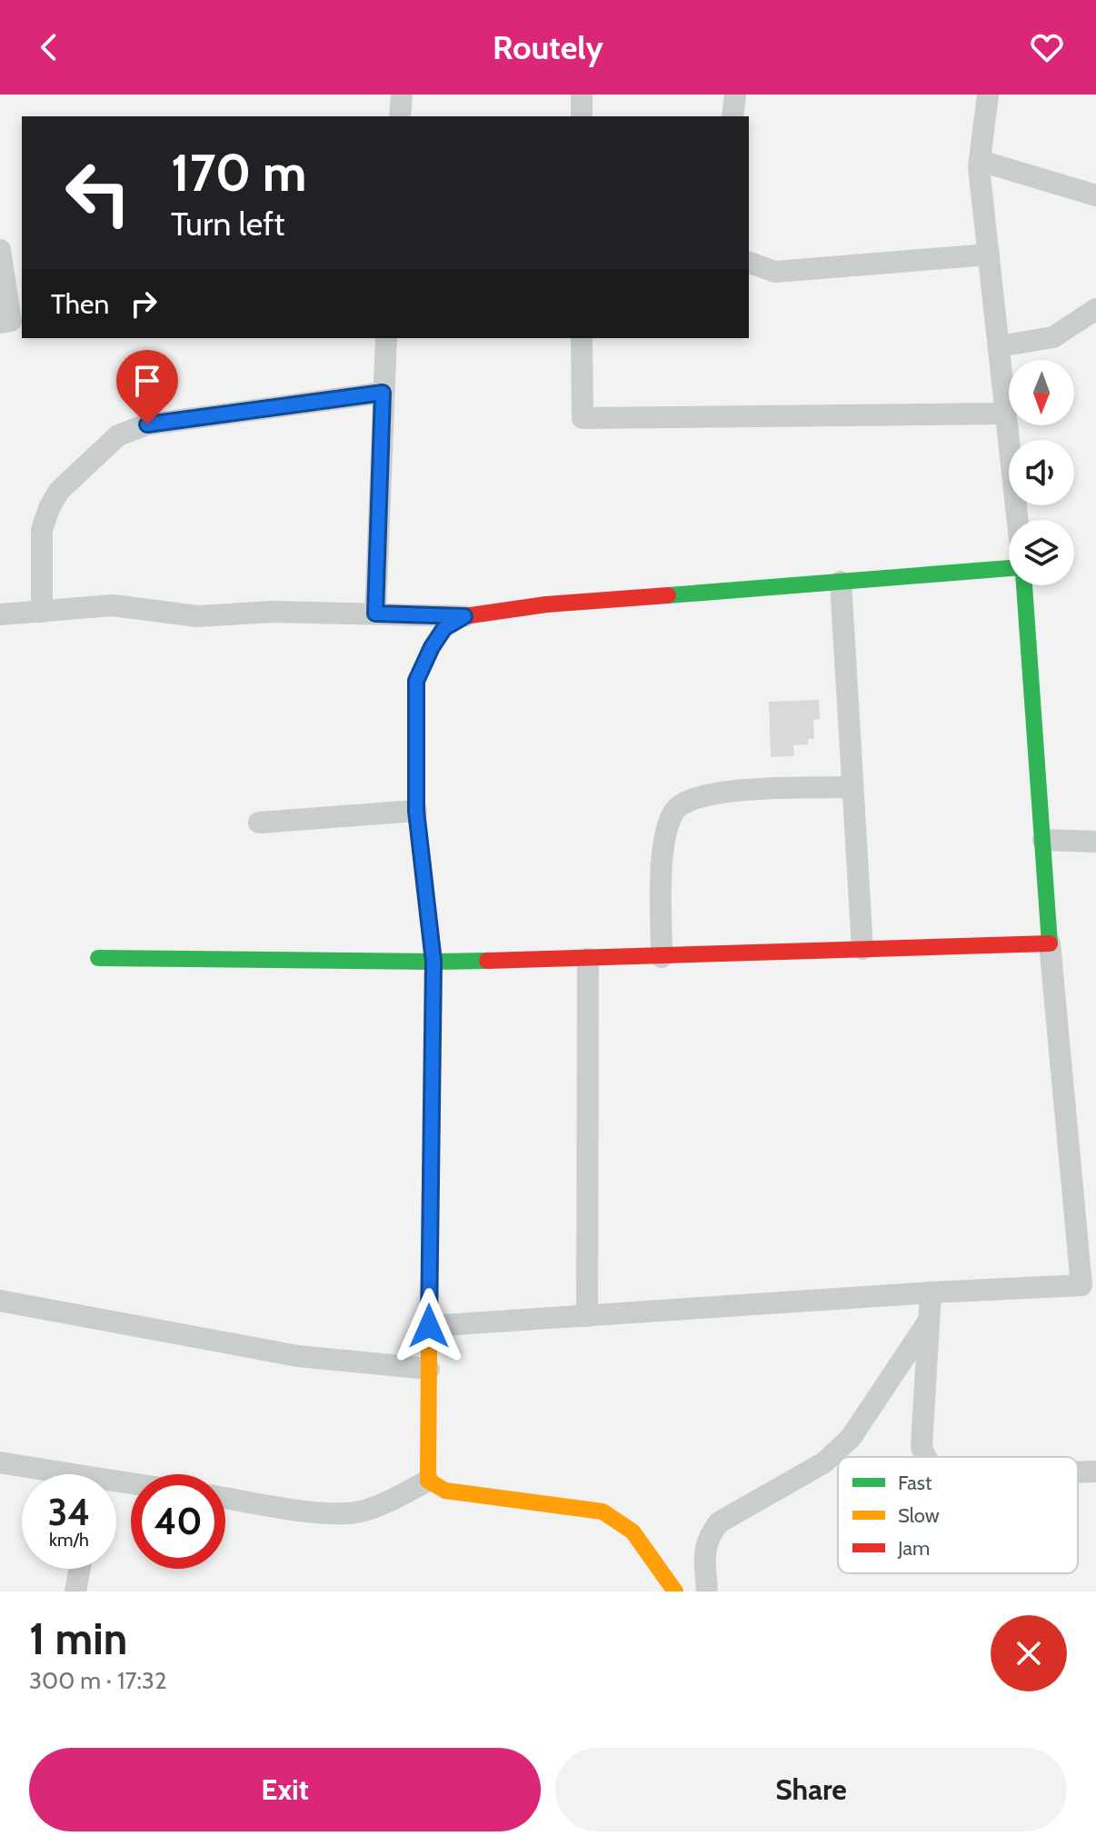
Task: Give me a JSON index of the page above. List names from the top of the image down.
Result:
{
  "legend": ["Fast", "Slow", "Jam"],
  "north": "bottom",
  "page": {
    "header": "Routely",
    "turn": ["170 m", "Turn left"],
    "then": "Then",
    "speed": "34 km/h",
    "limit": "40",
    "heading": ["1 min", "300 m · 17:32"],
    "buttons": ["Exit", "Share"]
  }
}
